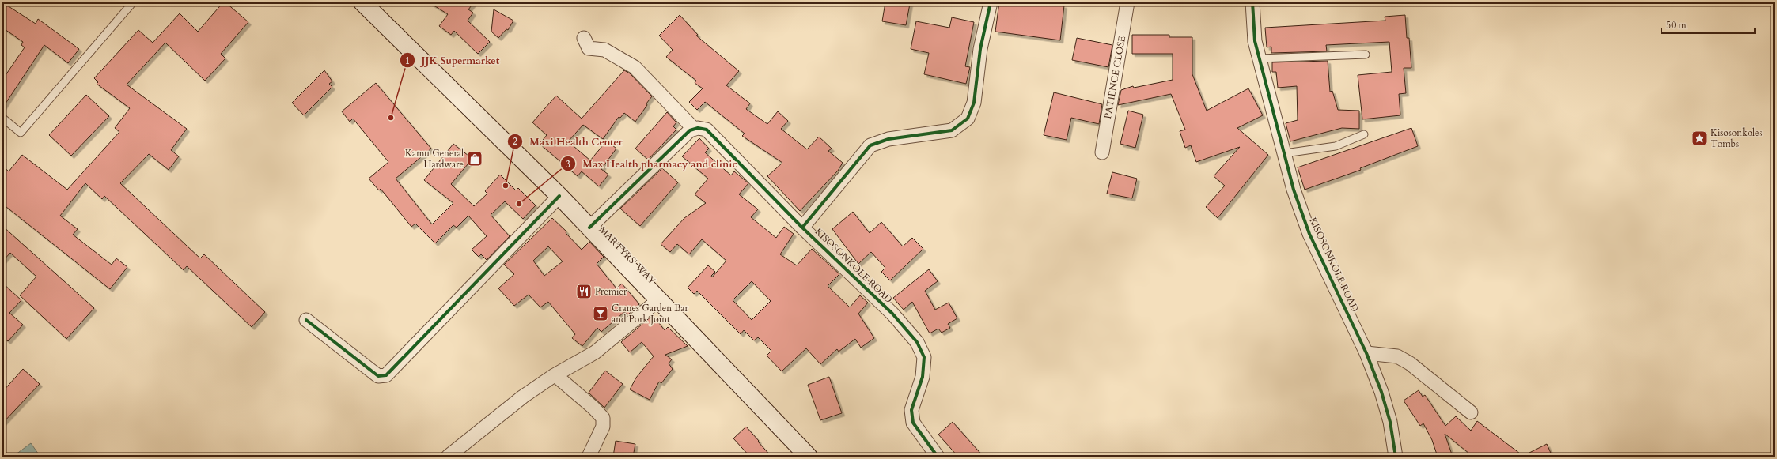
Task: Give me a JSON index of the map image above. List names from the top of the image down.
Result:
{
  "streets": {
    "main road": ["MARTYRS' WAY"],
    "street": ["PATIENCE CLOSE", "KISOSONKOLE ROAD"]
  },
  "places": {
    "other": ["JJK Supermarket", "Maxi Health Center", "Max Health pharmacy and clinic"],
    "place": ["Kisosonkoles Tombs"],
    "shop": ["Kamu General Hardware"],
    "restaurant": ["Premier"],
    "bar": ["Cranes Garden Bar and Pork Joint"]
  },
  "scale_bar": "50 m"
}
